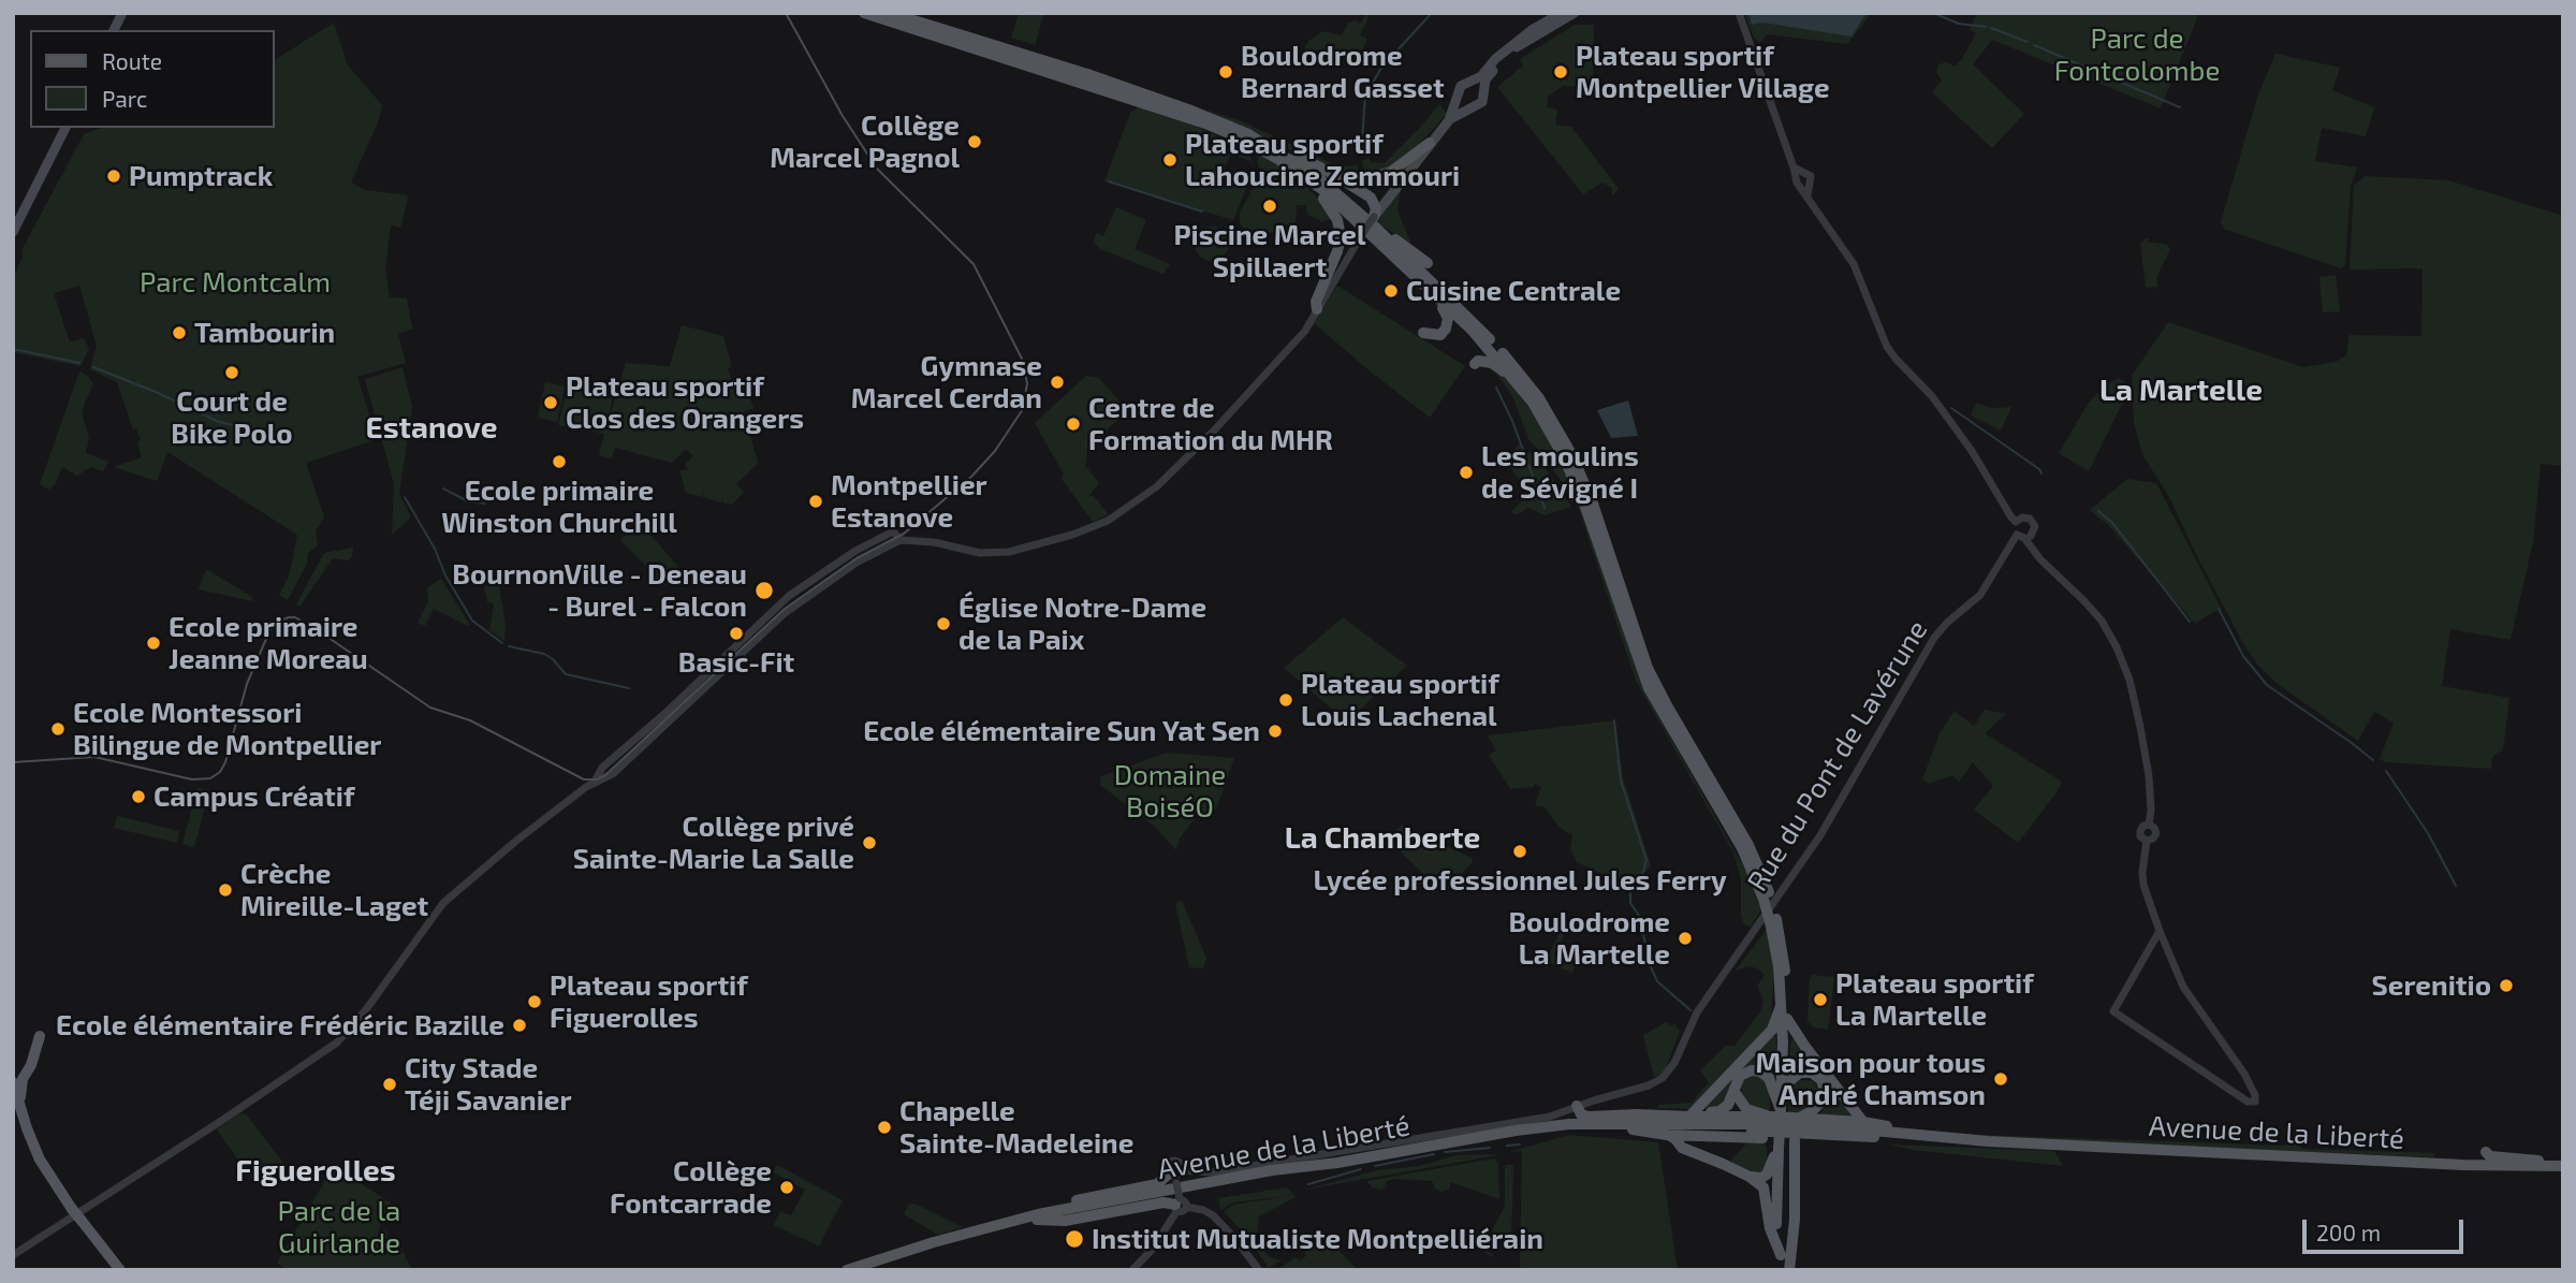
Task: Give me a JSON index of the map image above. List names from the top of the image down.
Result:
{
  "streets": {
    "main road": ["Avenue de la Liberté"],
    "street": ["Rue du Pont de Lavérune"]
  },
  "districts": [
    "La Martelle",
    "Estanove",
    "La Chamberte",
    "Figuerolles"
  ],
  "parks": [
    "Parc de Fontcolombe",
    "Parc Montcalm",
    "Domaine BoiséO",
    "Parc de la Guirlande"
  ],
  "places": [
    "Boulodrome Bernard Gasset",
    "Plateau sportif Montpellier Village",
    "Collège Marcel Pagnol",
    "Plateau sportif Lahoucine Zemmouri",
    "Pumptrack",
    "Piscine Marcel Spillaert",
    "Cuisine Centrale",
    "Tambourin",
    "Court de Bike Polo",
    "Gymnase Marcel Cerdan",
    "Plateau sportif Clos des Orangers",
    "Centre de Formation du MHR",
    "Ecole primaire Winston Churchill",
    "Les moulins de Sévigné I",
    "Montpellier Estanove",
    "BournonVille - Deneau - Burel - Falcon",
    "Église Notre-Dame de la Paix",
    "Basic-Fit",
    "Ecole primaire Jeanne Moreau",
    "Plateau sportif Louis Lachenal",
    "Ecole Montessori Bilingue de Montpellier",
    "Ecole élémentaire Sun Yat Sen",
    "Campus Créatif",
    "Collège privé Sainte-Marie La Salle",
    "Lycée professionnel Jules Ferry",
    "Crèche Mireille-Laget",
    "Boulodrome La Martelle",
    "Serenitio",
    "Plateau sportif La Martelle",
    "Plateau sportif Figuerolles",
    "Ecole élémentaire Frédéric Bazille",
    "Maison pour tous André Chamson",
    "City Stade Téji Savanier",
    "Chapelle Sainte-Madeleine",
    "Collège Fontcarrade",
    "Institut Mutualiste Montpelliérain"
  ],
  "legend": ["Route", "Parc"],
  "scale_bar": "200 m"
}
